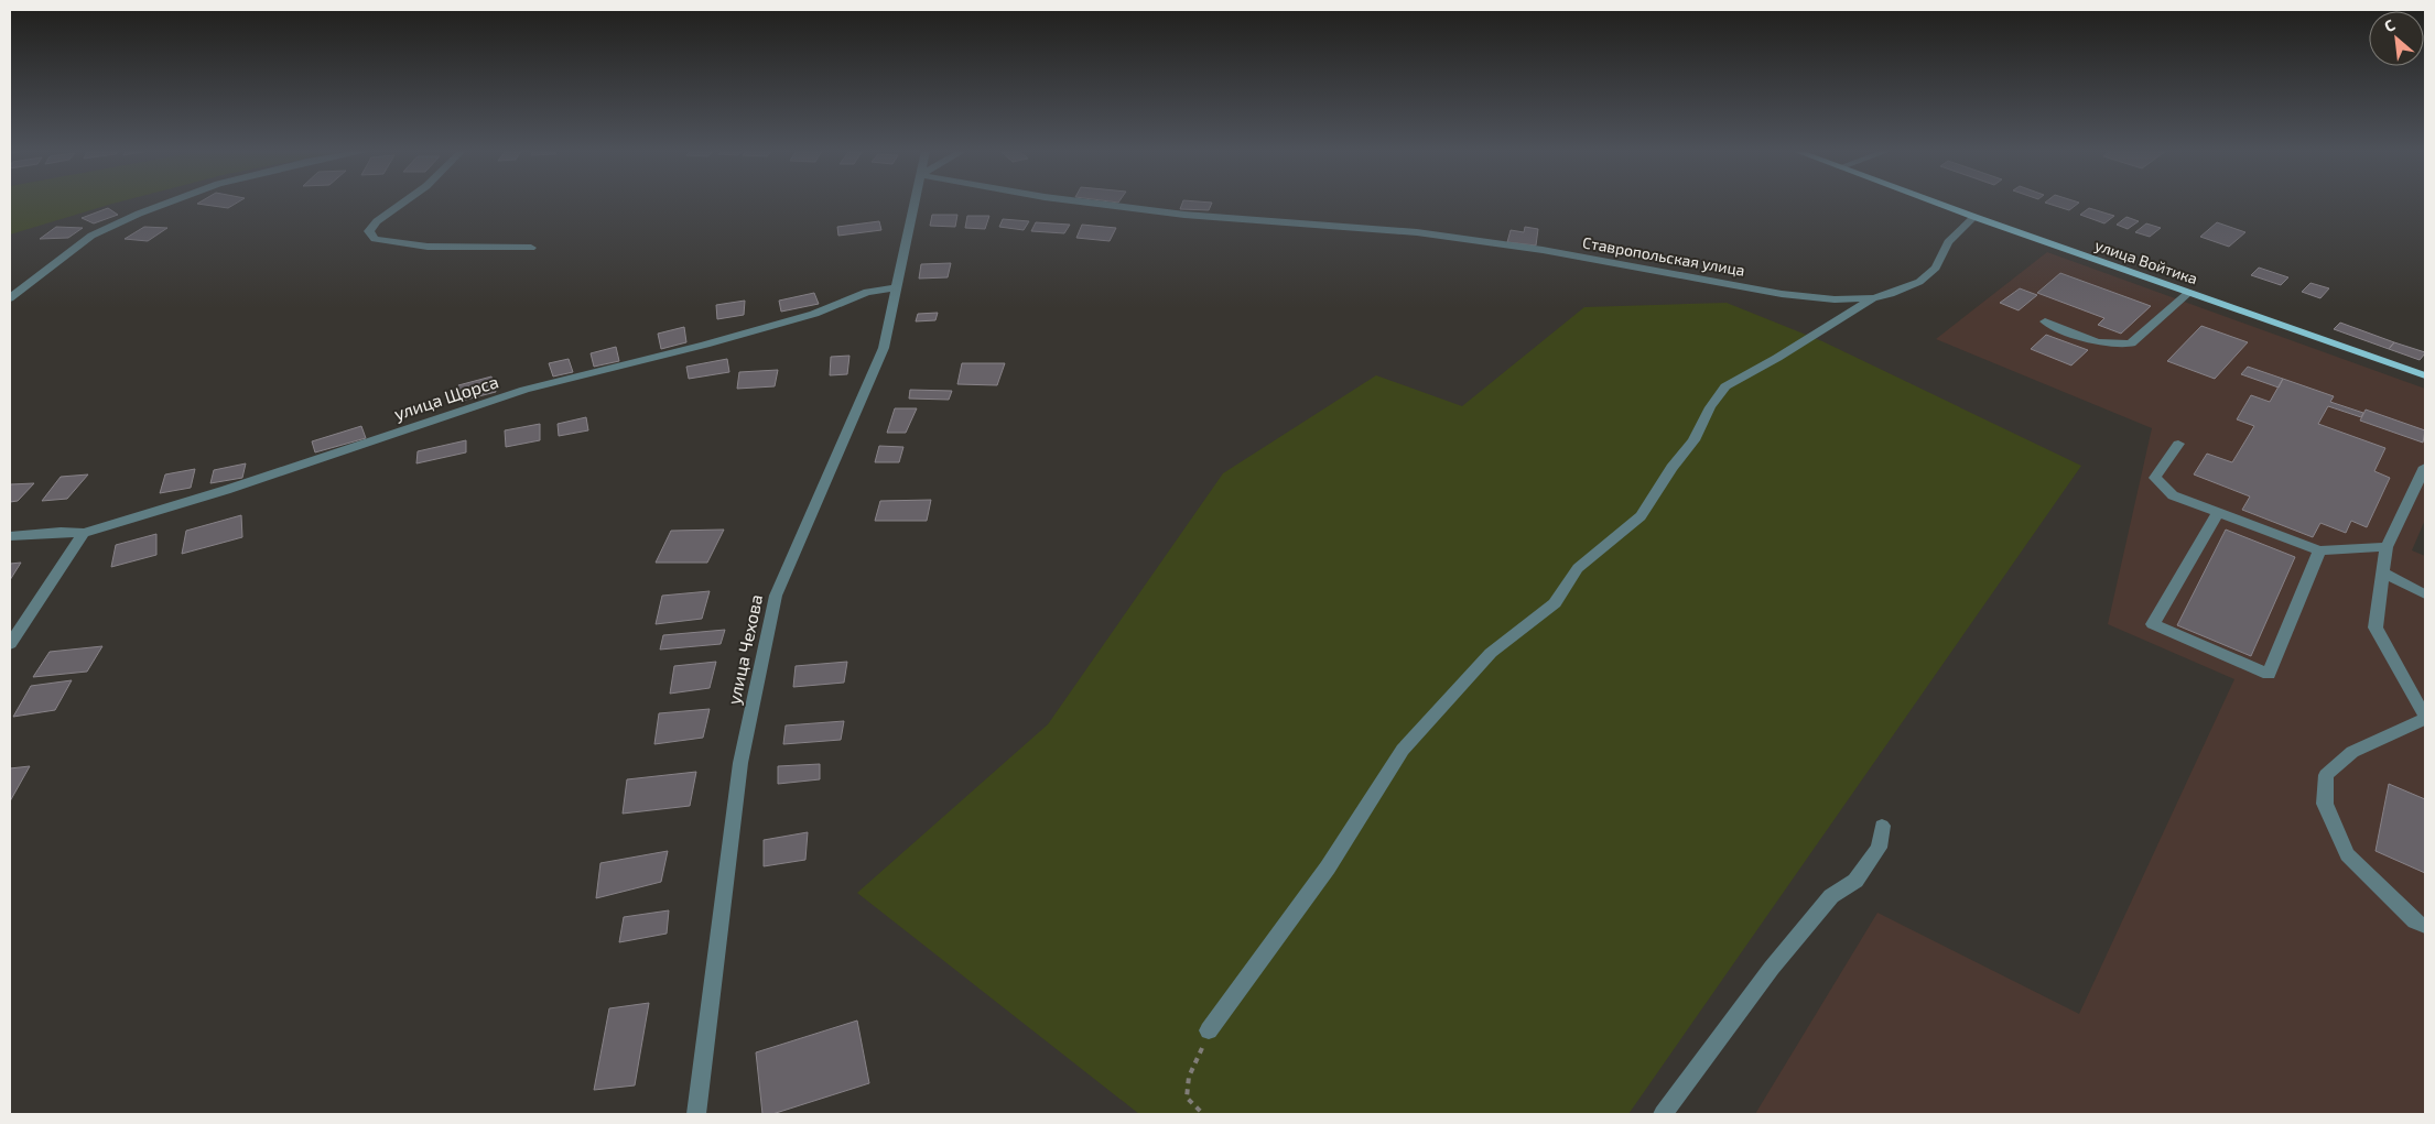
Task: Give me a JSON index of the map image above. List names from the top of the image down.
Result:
{
  "streets": {
    "main road": ["улица Войтика"],
    "street": ["Ставропольская улица", "улица Щорса", "улица Чехова"]
  },
  "crossings": [
    ["Ставропольская улица", "улица Войтика"],
    ["улица Щорса", "улица Чехова"]
  ],
  "north": "top left"
}
